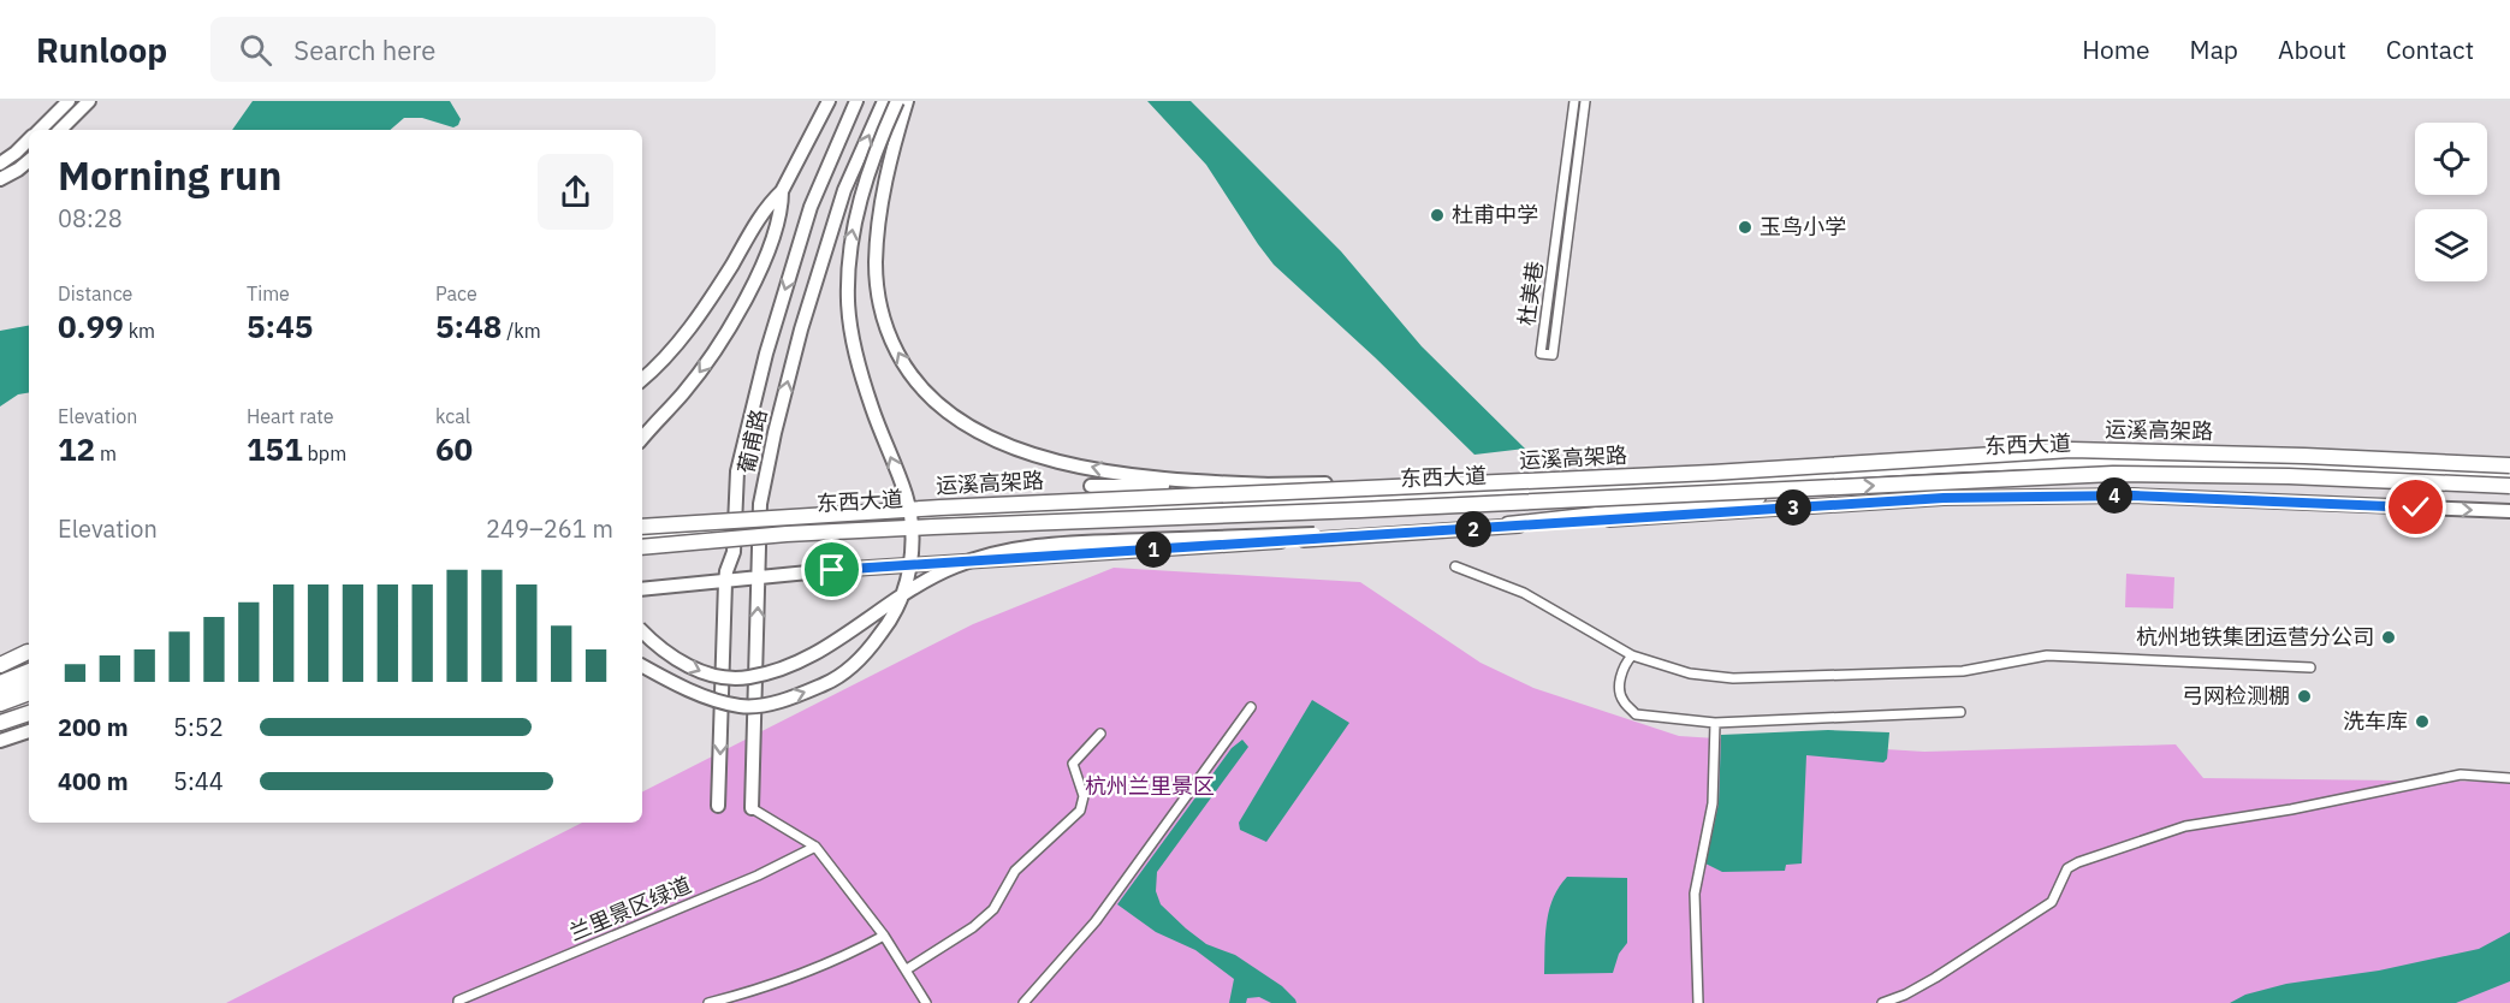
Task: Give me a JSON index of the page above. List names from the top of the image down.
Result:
{
  "streets": {
    "highway": ["运溪高架路"],
    "main road": ["葡甫路", "东西大道"],
    "street": ["杜美巷", "兰里景区绿道"]
  },
  "crossings": [
    ["葡甫路", "东西大道"]
  ],
  "parks": ["杭州兰里景区"],
  "places": [
    "杜甫中学",
    "玉鸟小学",
    "杭州地铁集团运营分公司",
    "弓网检测棚",
    "洗车库"
  ],
  "page": {
    "header": "Runloop",
    "search": "Search here",
    "nav": [
      "Home",
      "Map",
      "About",
      "Contact"
    ],
    "heading": ["Morning run", "08:28"],
    "stats": [
      ["Distance", "0.99 km"],
      ["Time", "5:45"],
      ["Pace", "5:48 /km"],
      ["Elevation", "12 m"],
      ["Heart rate", "151 bpm"],
      ["kcal", "60"]
    ],
    "pins": [
      "4",
      "3",
      "2",
      "1"
    ],
    "chart": ["Elevation", "249–261 m"],
    "list": [
      {
        "name": "200 m",
        "note": "5:52"
      },
      {
        "name": "400 m",
        "note": "5:44"
      }
    ]
  }
}
